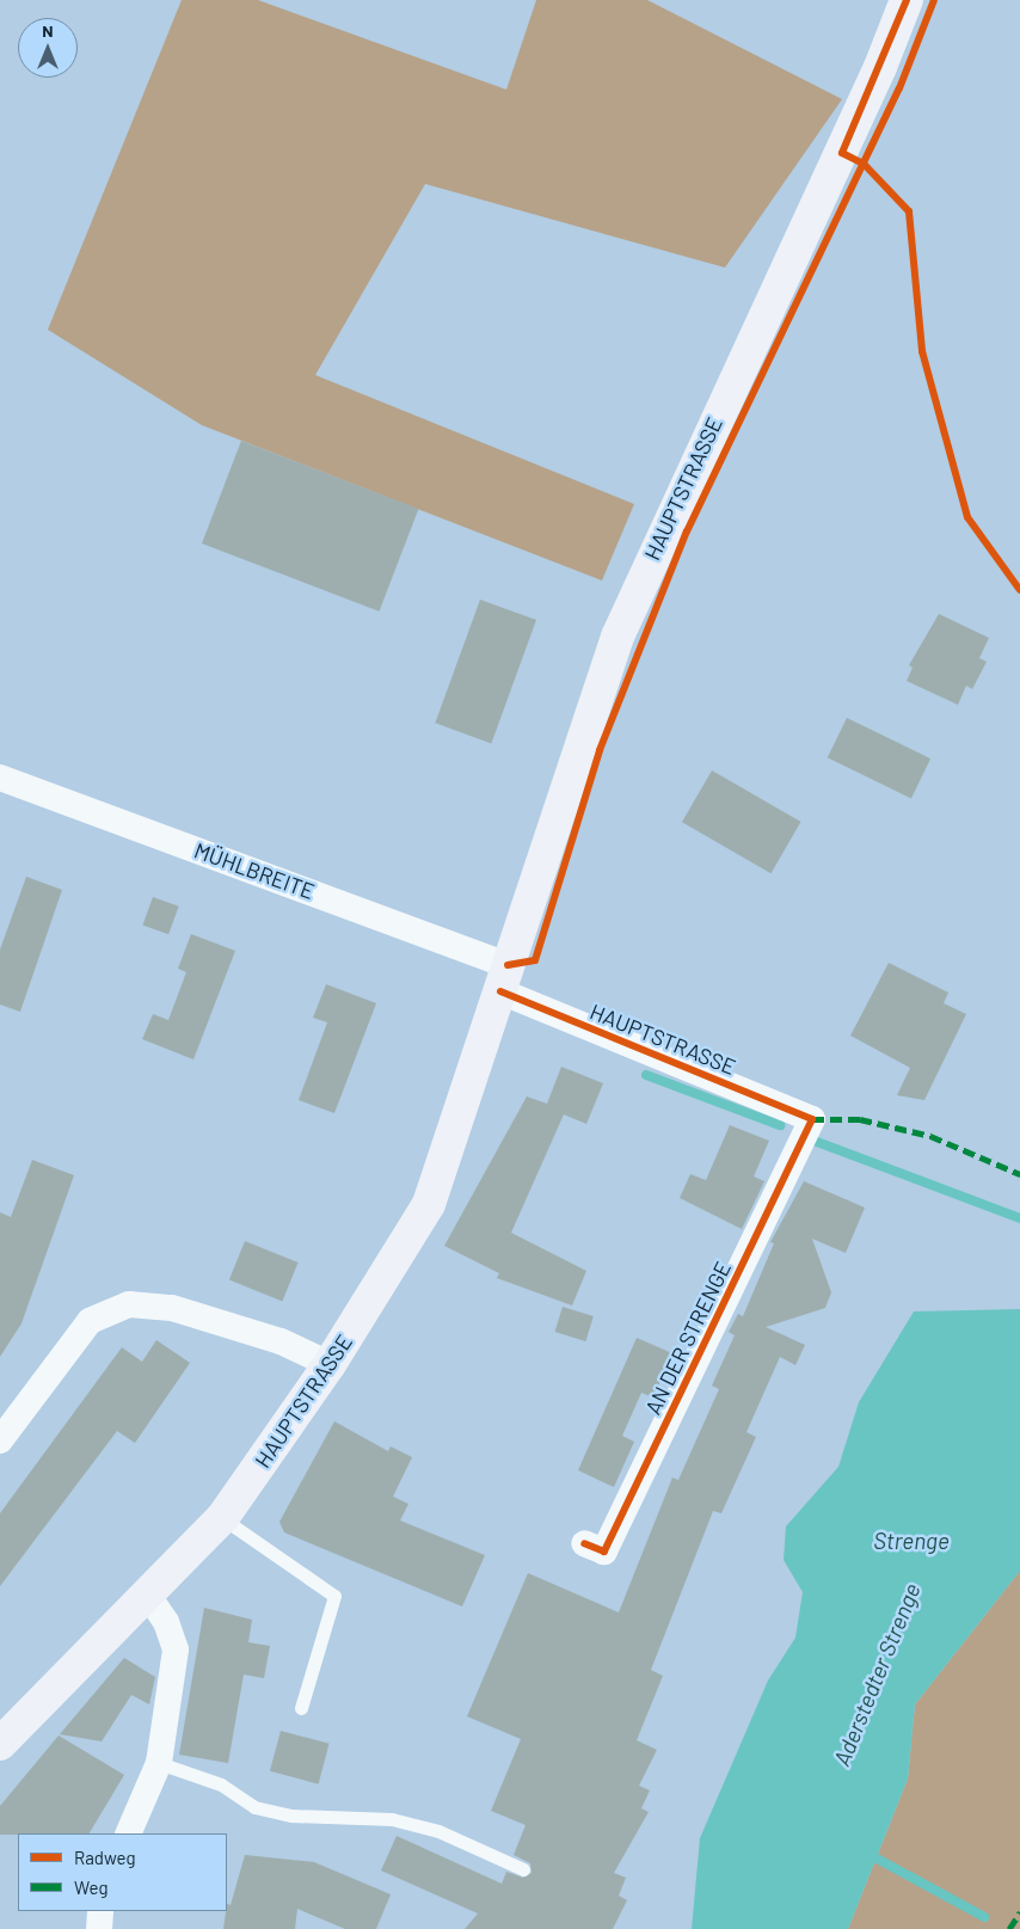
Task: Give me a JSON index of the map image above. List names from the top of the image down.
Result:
{
  "streets": {
    "main road": ["HAUPTSTRASSE"],
    "street": ["MÜHLBREITE", "AN DER STRENGE"]
  },
  "crossings": [
    ["HAUPTSTRASSE", "MÜHLBREITE"],
    ["HAUPTSTRASSE", "AN DER STRENGE"]
  ],
  "water": ["Strenge", "Aderstedter Strenge"],
  "legend": ["Radweg", "Weg"],
  "north": "top"
}
